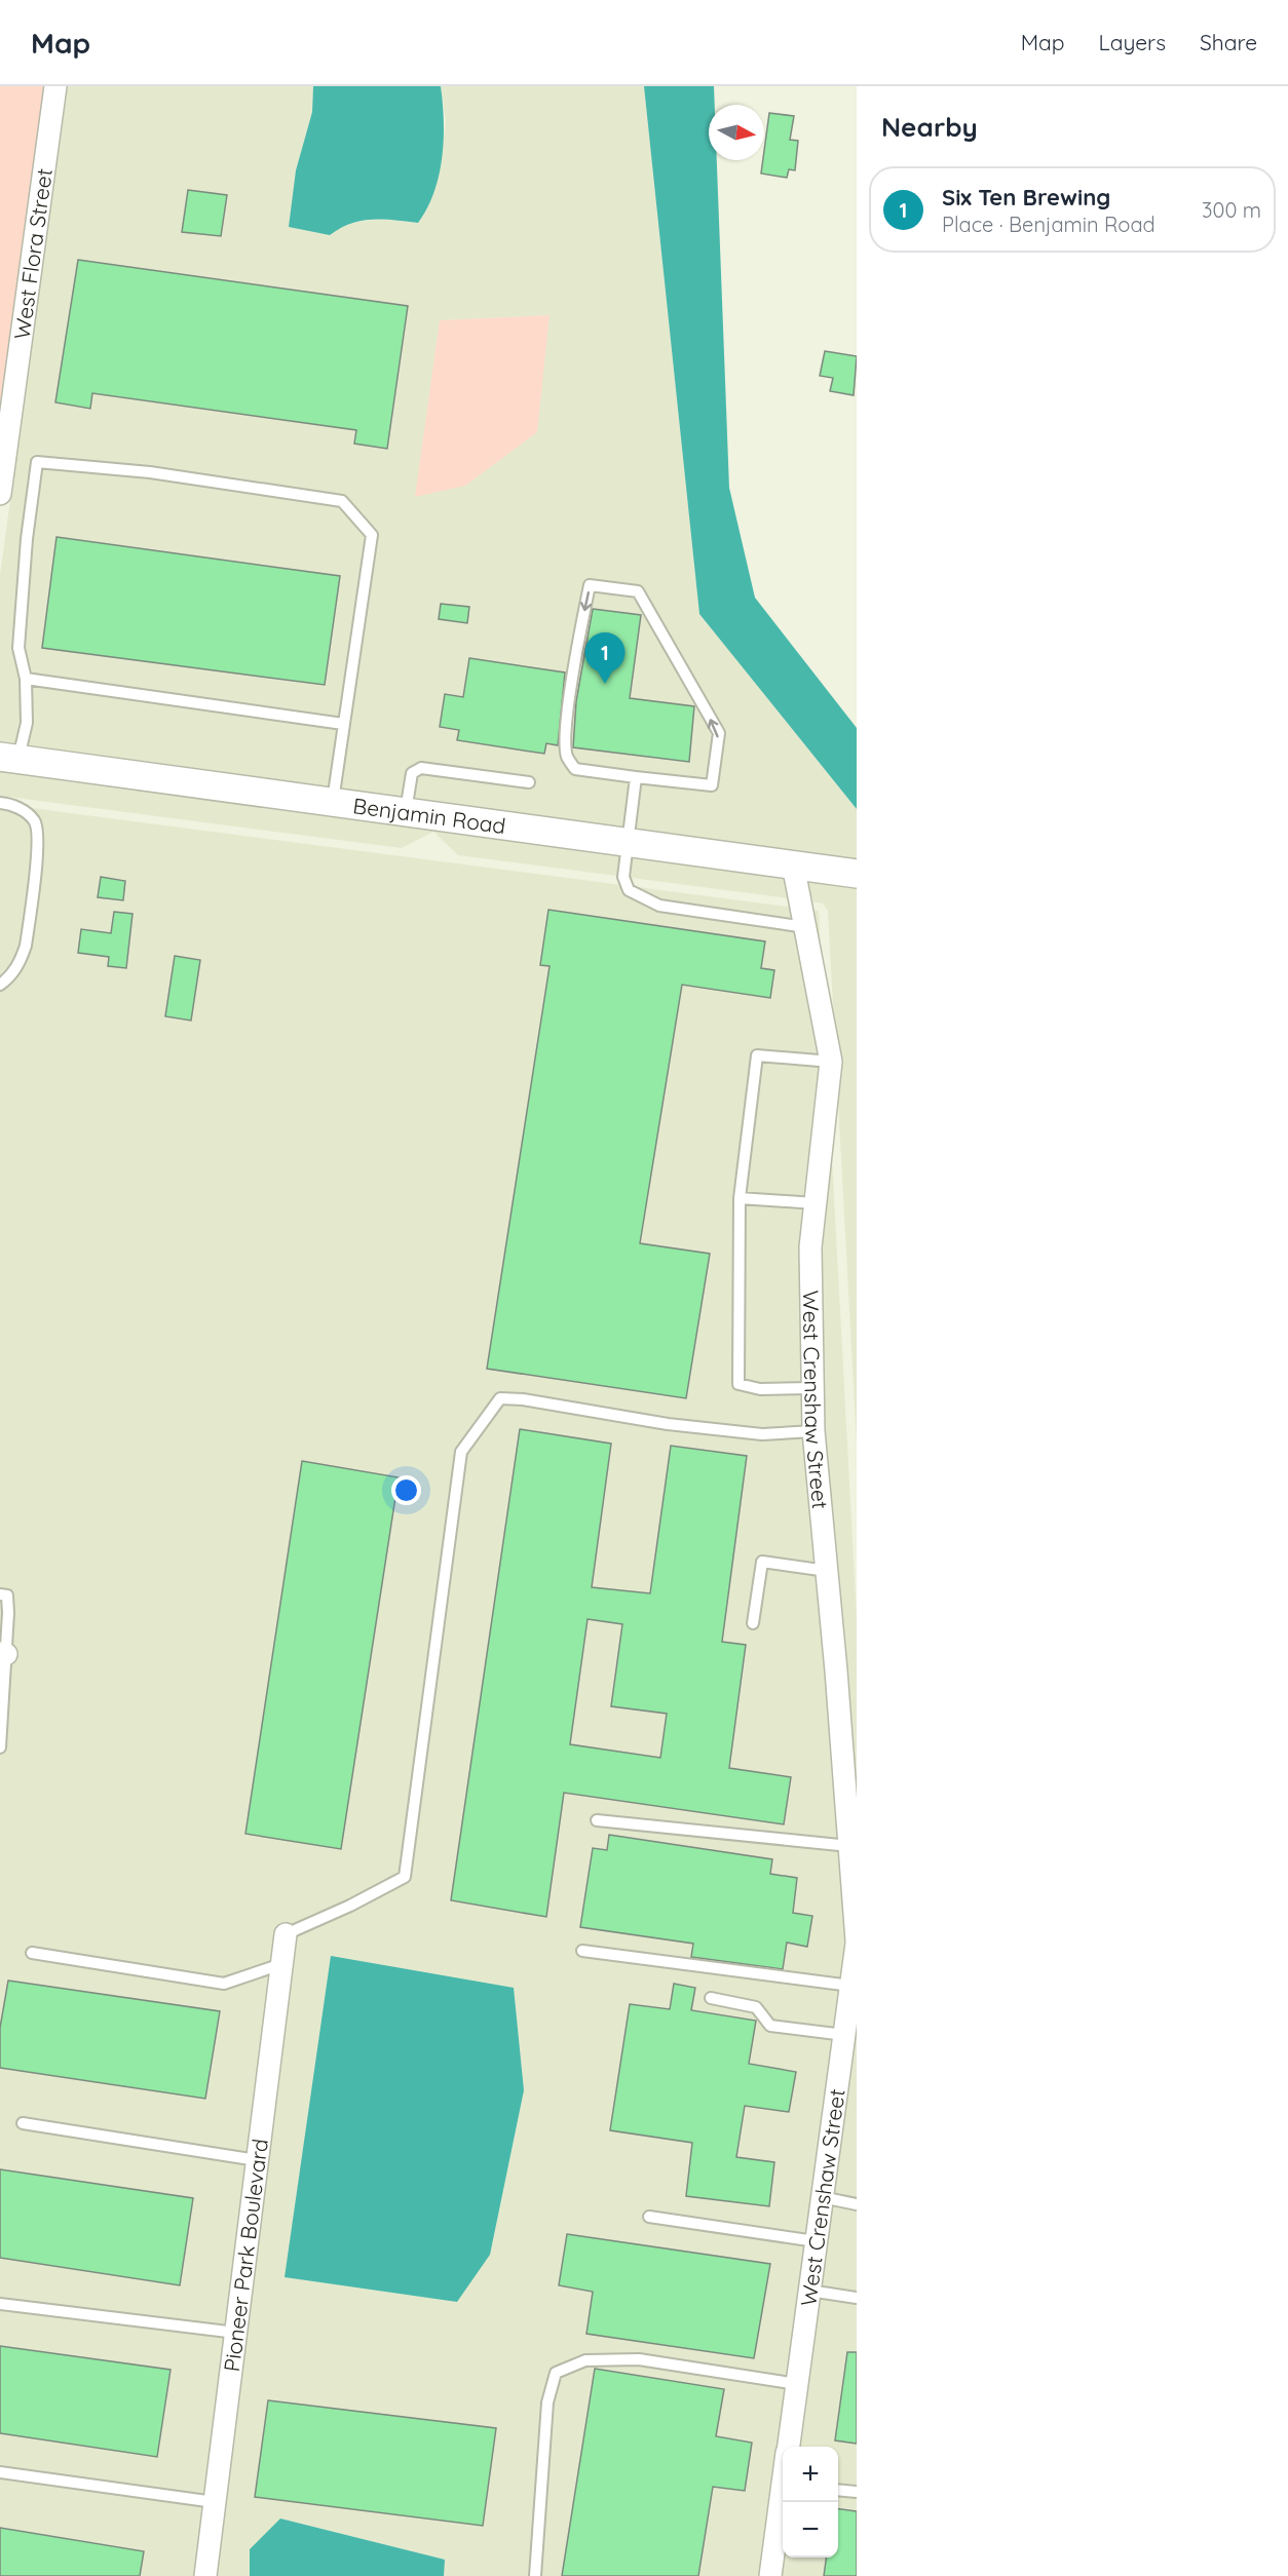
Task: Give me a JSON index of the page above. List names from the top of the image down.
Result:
{
  "streets": {
    "street": [
      "West Flora Street",
      "Benjamin Road",
      "West Crenshaw Street",
      "Pioneer Park Boulevard"
    ]
  },
  "crossings": [
    ["Benjamin Road", "West Crenshaw Street"]
  ],
  "north": "right",
  "page": {
    "header": "Map",
    "nav": ["Map", "Layers", "Share"],
    "heading": "Nearby",
    "list": [
      {
        "mark": "1",
        "name": "Six Ten Brewing",
        "note": "Place · Benjamin Road",
        "value": "300 m"
      }
    ],
    "pins": "1",
    "map_buttons": ["+", "−"]
  }
}
